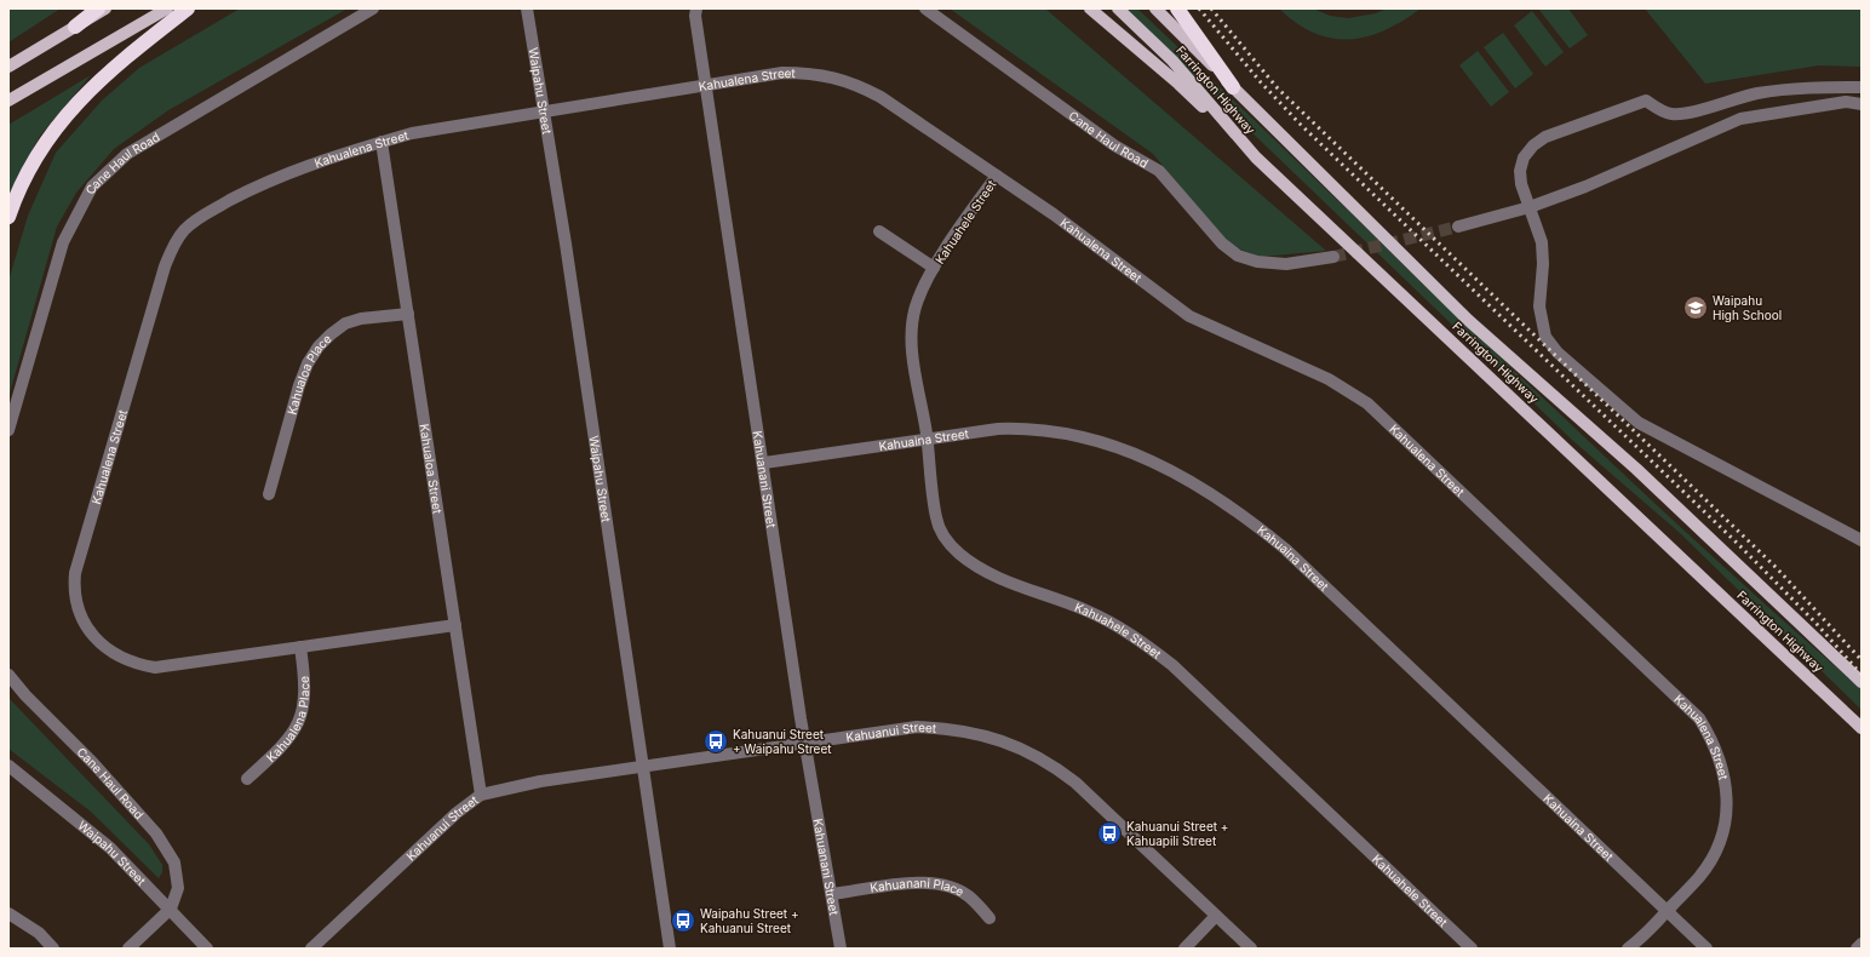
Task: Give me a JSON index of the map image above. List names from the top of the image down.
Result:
{
  "streets": {
    "main road": ["Farrington Highway"],
    "street": [
      "Kahualena Street",
      "Waipahu Street",
      "Cane Haul Road",
      "Kahuahele Street",
      "Kahualoa Place",
      "Kahuaina Street",
      "Kahualoa Street",
      "Kahuanani Street",
      "Kahualena Place",
      "Kahuanui Street",
      "Kahuanani Place"
    ]
  },
  "crossings": [
    ["Kahualena Street", "Waipahu Street"],
    ["Kahualena Street", "Kahuahele Street"],
    ["Kahualena Street", "Kahuaina Street"],
    ["Kahualena Street", "Kahualoa Street"],
    ["Kahualena Street", "Kahuanani Street"],
    ["Kahualena Street", "Kahualena Place"],
    ["Waipahu Street", "Cane Haul Road"],
    ["Waipahu Street", "Kahuanui Street"],
    ["Kahuahele Street", "Kahuaina Street"],
    ["Kahualoa Place", "Kahualoa Street"],
    ["Kahuaina Street", "Kahuanani Street"],
    ["Kahualoa Street", "Kahuanui Street"],
    ["Kahuanani Street", "Kahuanui Street"],
    ["Kahuanani Street", "Kahuanani Place"]
  ],
  "places": {
    "school or university": ["Waipahu High School"],
    "bus stop": ["Kahuanui Street + Waipahu Street", "Kahuanui Street + Kahuapili Street", "Waipahu Street + Kahuanui Street"]
  }
}
